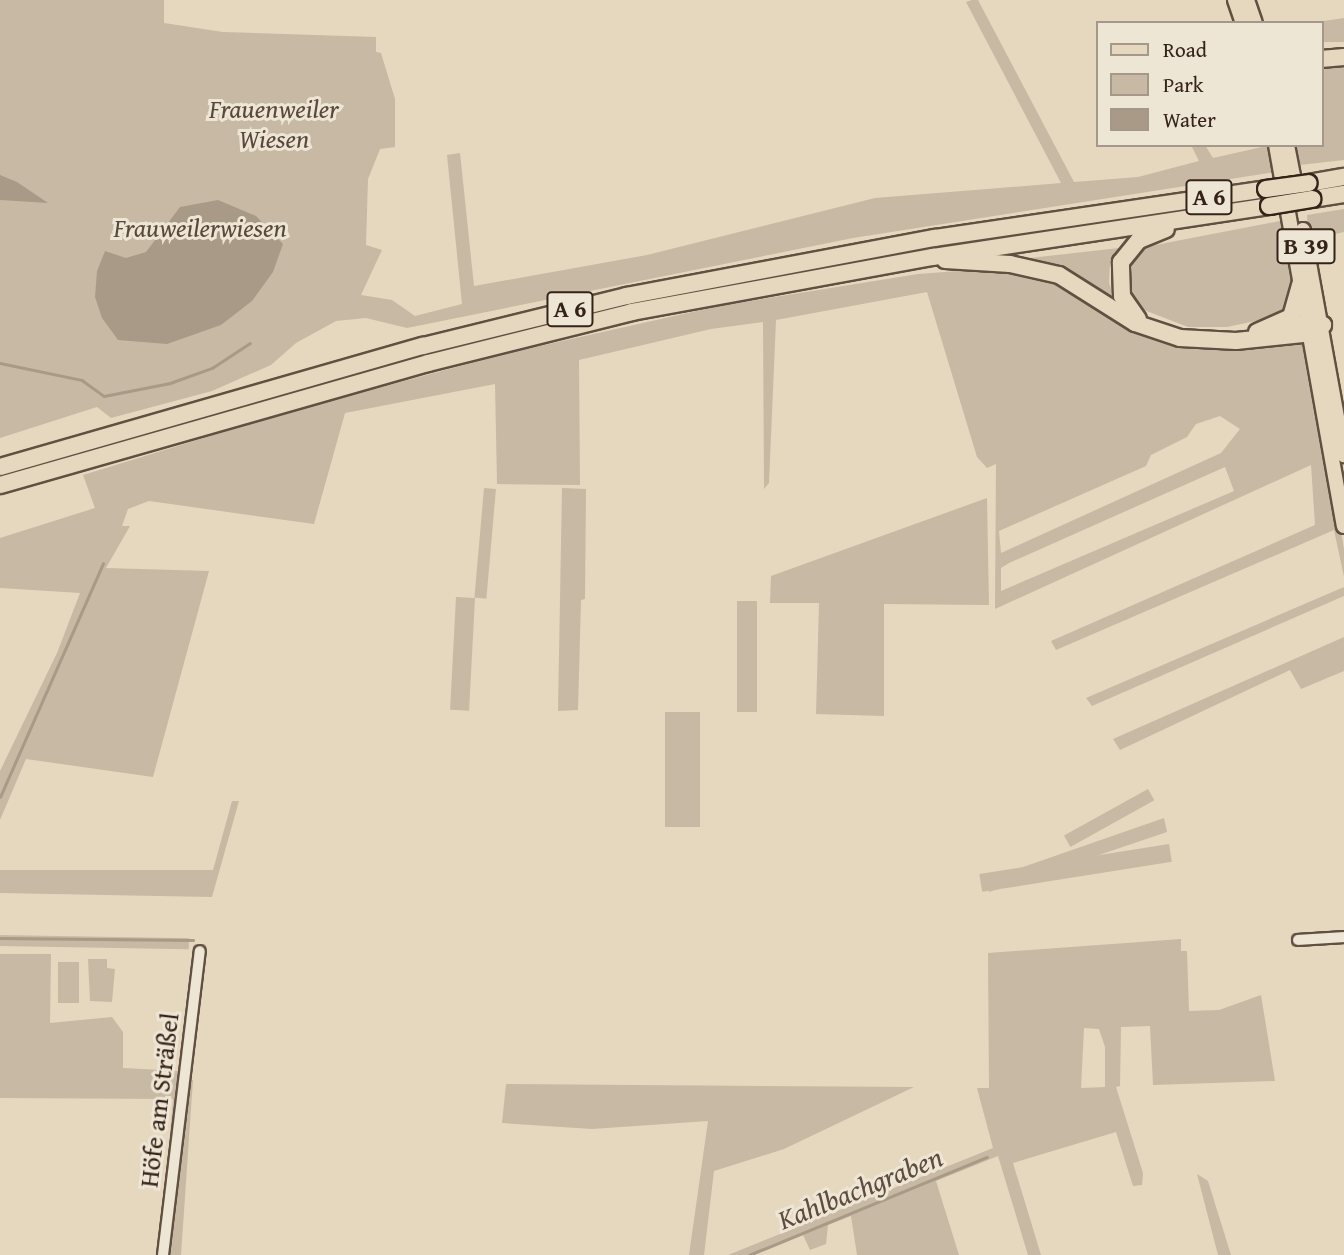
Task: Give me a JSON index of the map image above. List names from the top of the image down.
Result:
{
  "streets": {
    "highway": ["A 6"],
    "main road": ["B 39"],
    "street": ["Höfe am Sträßel"]
  },
  "water": ["Kahlbachgraben"],
  "parks": ["Frauenweiler Wiesen", "Frauweilerwiesen"],
  "legend": ["Road", "Park", "Water"]
}
